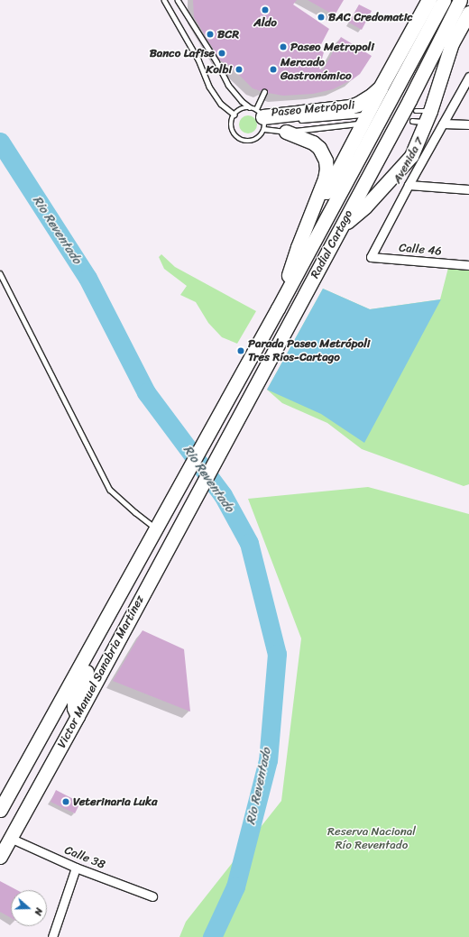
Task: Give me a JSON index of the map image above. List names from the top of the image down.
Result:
{
  "streets": {
    "main road": ["Radial Cartago", "Victor Manuel Sanabria Martínez"],
    "street": ["Avenida 7", "Calle 46", "Calle 38"],
    "lane": ["Paseo Metrópoli"]
  },
  "crossings": [
    ["Avenida 7", "Calle 46"],
    ["Radial Cartago", "Victor Manuel Sanabria Martínez"],
    ["Victor Manuel Sanabria Martínez", "Calle 38"]
  ],
  "water": ["Rio Reventado"],
  "parks": ["Reserva Nacional Río Reventado"],
  "places": [
    "Aldo",
    "BAC Credomatic",
    "BCR",
    "Paseo Metropoli",
    "Banco Lafise",
    "Kolbi",
    "Mercado Gastronómico",
    "Parada Paseo Metrópoli Tres Ríos-Cartago",
    "Veterinaria Luka"
  ],
  "north": "right"
}
